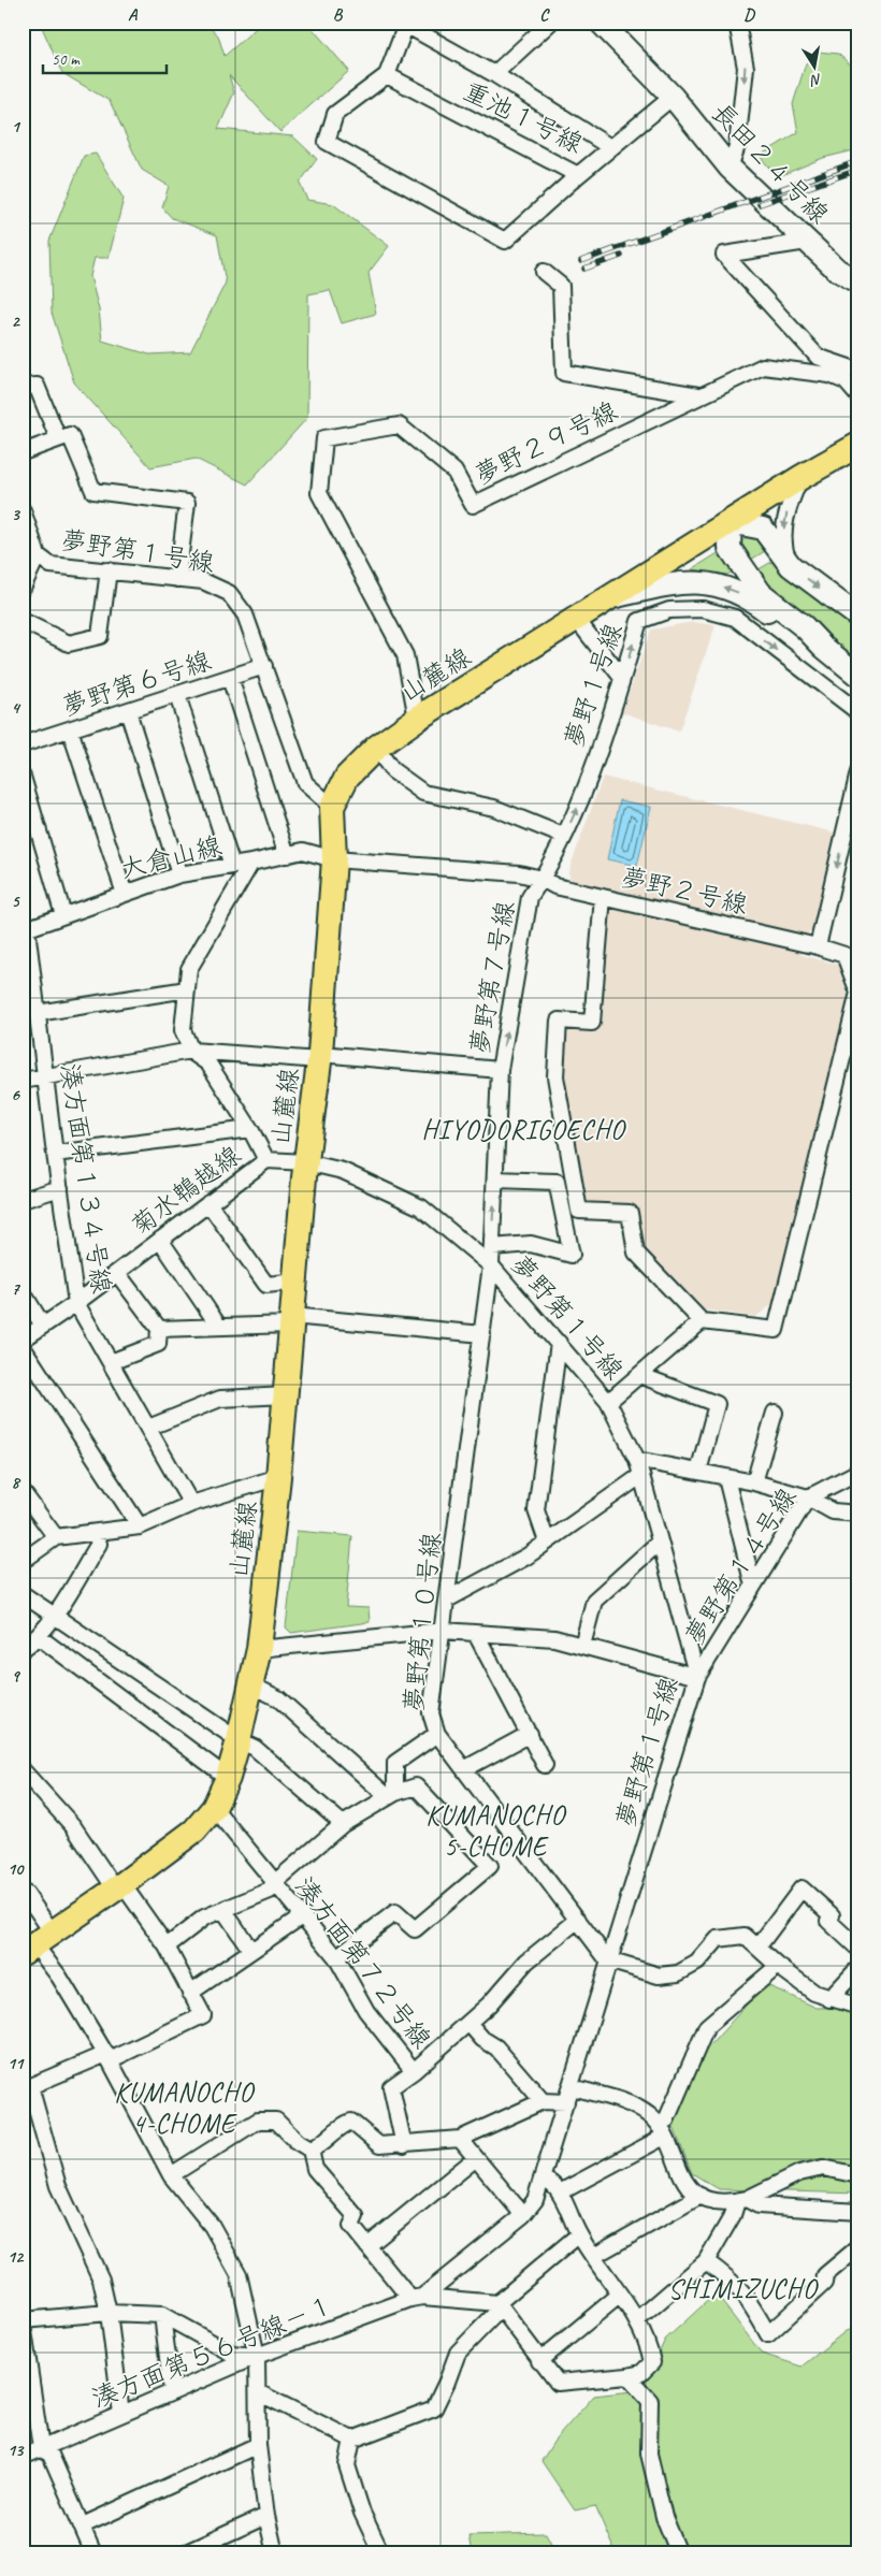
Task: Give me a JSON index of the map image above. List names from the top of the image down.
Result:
{
  "streets": {
    "main road": ["山麓線"],
    "street": [
      "重池１号線",
      "長田２４号線",
      "夢野２９号線",
      "夢野第１号線",
      "夢野第６号線",
      "夢野１号線",
      "大倉山線",
      "夢野２号線",
      "夢野第７号線",
      "湊方面第１３４号線",
      "菊水鵯越線",
      "夢野第１４号線",
      "夢野第１０号線",
      "湊方面第７２号線",
      "湊方面第５６号線－１"
    ]
  },
  "crossings": [
    ["重池１号線", "長田２４号線"],
    ["夢野２９号線", "山麓線"],
    ["夢野第１号線", "山麓線"],
    ["夢野第１号線", "夢野第６号線"],
    ["夢野第１号線", "夢野第７号線"],
    ["夢野第１号線", "菊水鵯越線"],
    ["夢野第１号線", "夢野第１４号線"],
    ["夢野第１号線", "夢野第１０号線"],
    ["夢野第１号線", "湊方面第５６号線－１"],
    ["山麓線", "大倉山線"],
    ["山麓線", "夢野第７号線"],
    ["山麓線", "菊水鵯越線"],
    ["山麓線", "湊方面第７２号線"],
    ["夢野１号線", "夢野２号線"],
    ["夢野１号線", "夢野第７号線"],
    ["大倉山線", "夢野第７号線"],
    ["大倉山線", "湊方面第１３４号線"],
    ["夢野２号線", "夢野第７号線"],
    ["夢野第７号線", "夢野第１０号線"],
    ["湊方面第１３４号線", "菊水鵯越線"]
  ],
  "one_way": ["夢野第７号線"],
  "districts": [
    "HIYODORIGOECHO",
    "KUMANOCHO 5-CHOME",
    "KUMANOCHO 4-CHOME",
    "SHIMIZUCHO"
  ],
  "scale_bar": "50 m",
  "north": "bottom",
  "grid": {
    "columns": [
      "A",
      "B",
      "C",
      "D"
    ],
    "rows": [
      "1",
      "2",
      "3",
      "4",
      "5",
      "6",
      "7",
      "8",
      "9",
      "10",
      "11",
      "12",
      "13"
    ]
  }
}
